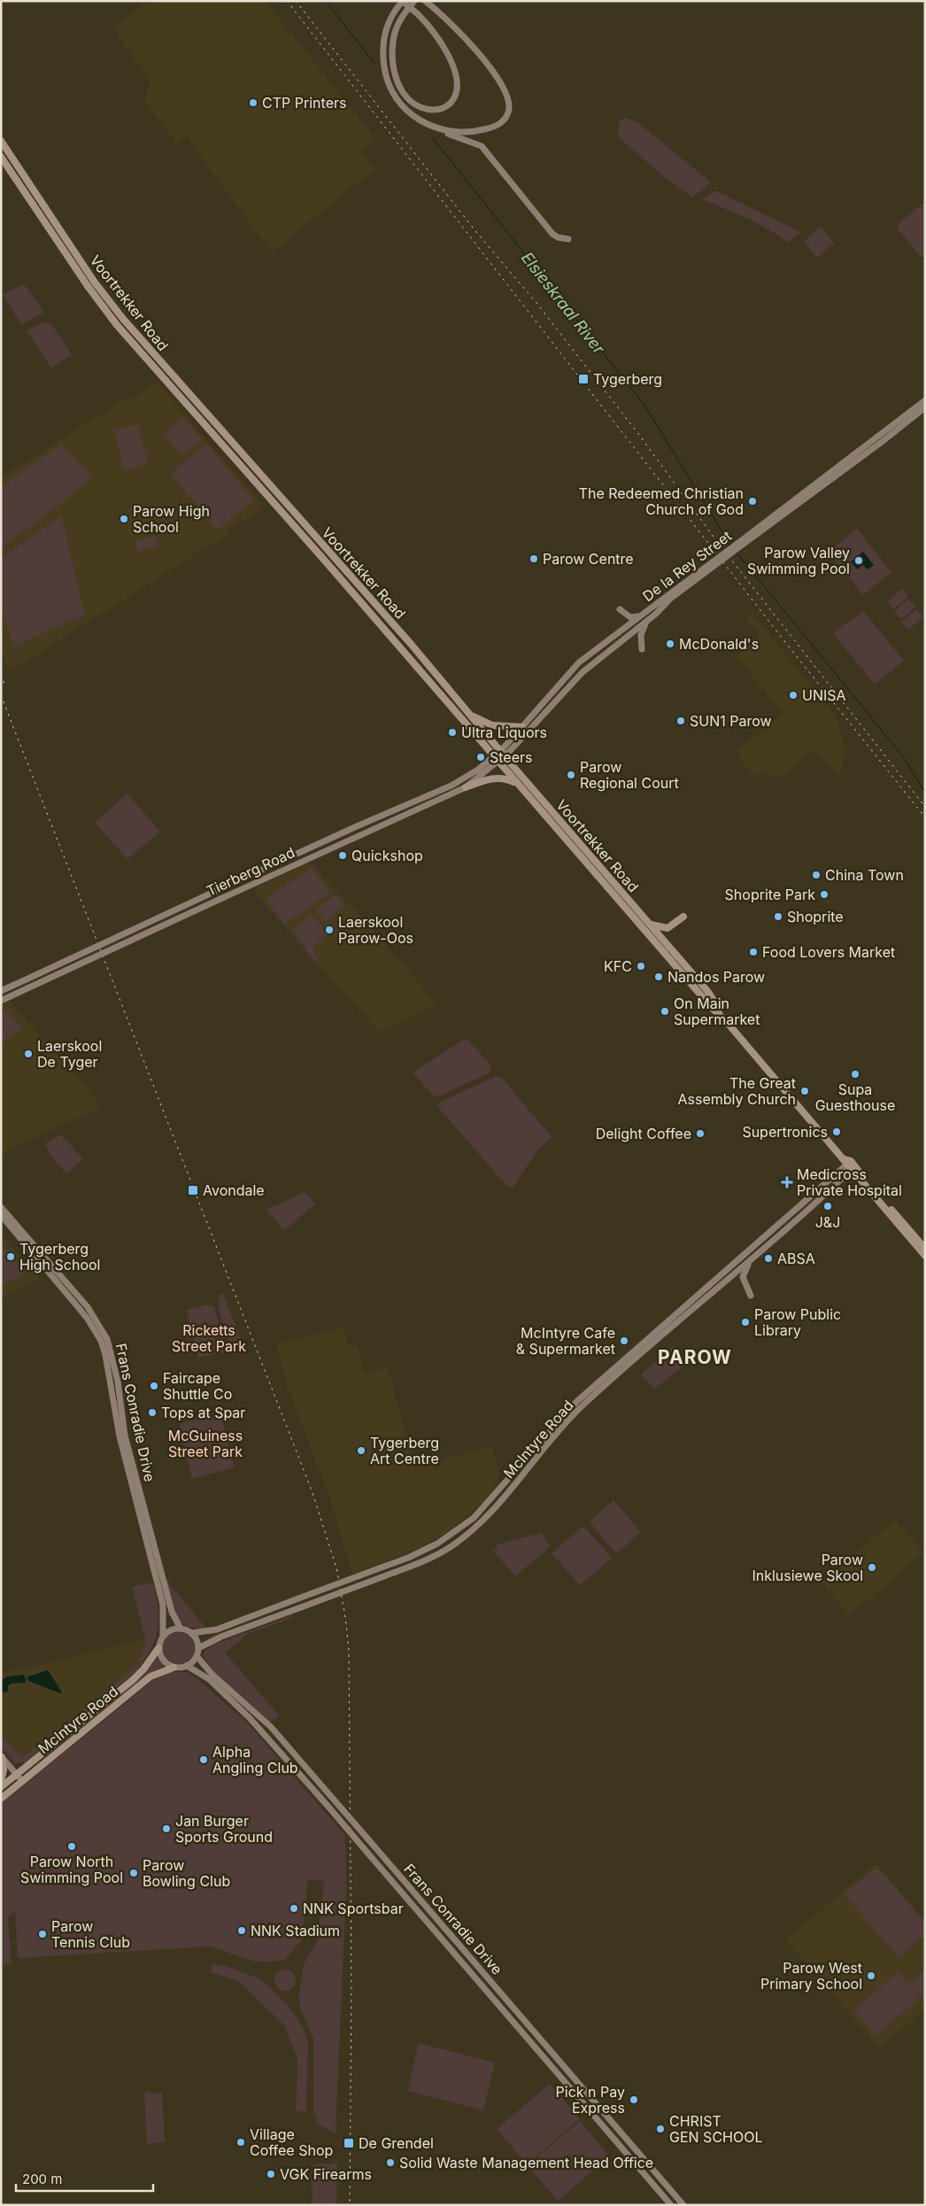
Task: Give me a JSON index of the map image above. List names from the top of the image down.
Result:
{
  "streets": {
    "main road": [
      "Voortrekker Road",
      "De la Rey Street",
      "Tierberg Road",
      "Frans Conradie Drive",
      "McIntyre Road"
    ]
  },
  "crossings": [
    ["Voortrekker Road", "De la Rey Street"],
    ["Voortrekker Road", "Tierberg Road"],
    ["Voortrekker Road", "McIntyre Road"],
    ["De la Rey Street", "Tierberg Road"],
    ["Frans Conradie Drive", "McIntyre Road"]
  ],
  "districts": ["PAROW"],
  "water": ["Elsieskraal River"],
  "parks": ["Ricketts Street Park", "McGuiness Street Park"],
  "places": {
    "other": [
      "CTP Printers",
      "The Redeemed Christian Church of God",
      "Parow High School",
      "Parow Centre",
      "Parow Valley Swimming Pool",
      "McDonald's",
      "UNISA",
      "SUN1 Parow",
      "Ultra Liquors",
      "Steers",
      "Parow Regional Court",
      "Quickshop",
      "China Town",
      "Shoprite Park",
      "Shoprite",
      "Laerskool Parow-Oos",
      "Food Lovers Market",
      "KFC",
      "Nandos Parow",
      "On Main Supermarket",
      "Laerskool De Tyger",
      "Supa Guesthouse",
      "The Great Assembly Church",
      "Supertronics",
      "Delight Coffee",
      "J&J",
      "Tygerberg High School",
      "ABSA",
      "Parow Public Library",
      "McIntyre Cafe & Supermarket",
      "Faircape Shuttle Co",
      "Tops at Spar",
      "Tygerberg Art Centre",
      "Parow Inklusiewe Skool",
      "Alpha Angling Club",
      "Jan Burger Sports Ground",
      "Parow North Swimming Pool",
      "Parow Bowling Club",
      "NNK Sportsbar",
      "NNK Stadium",
      "Parow Tennis Club",
      "Parow West Primary School",
      "Pick n Pay Express",
      "CHRIST GEN SCHOOL",
      "Village Coffee Shop",
      "Solid Waste Management Head Office",
      "VGK Firearms"
    ],
    "transit": ["Tygerberg", "Avondale", "De Grendel"],
    "health": ["Medicross Private Hospital"]
  },
  "scale_bar": "200 m"
}
